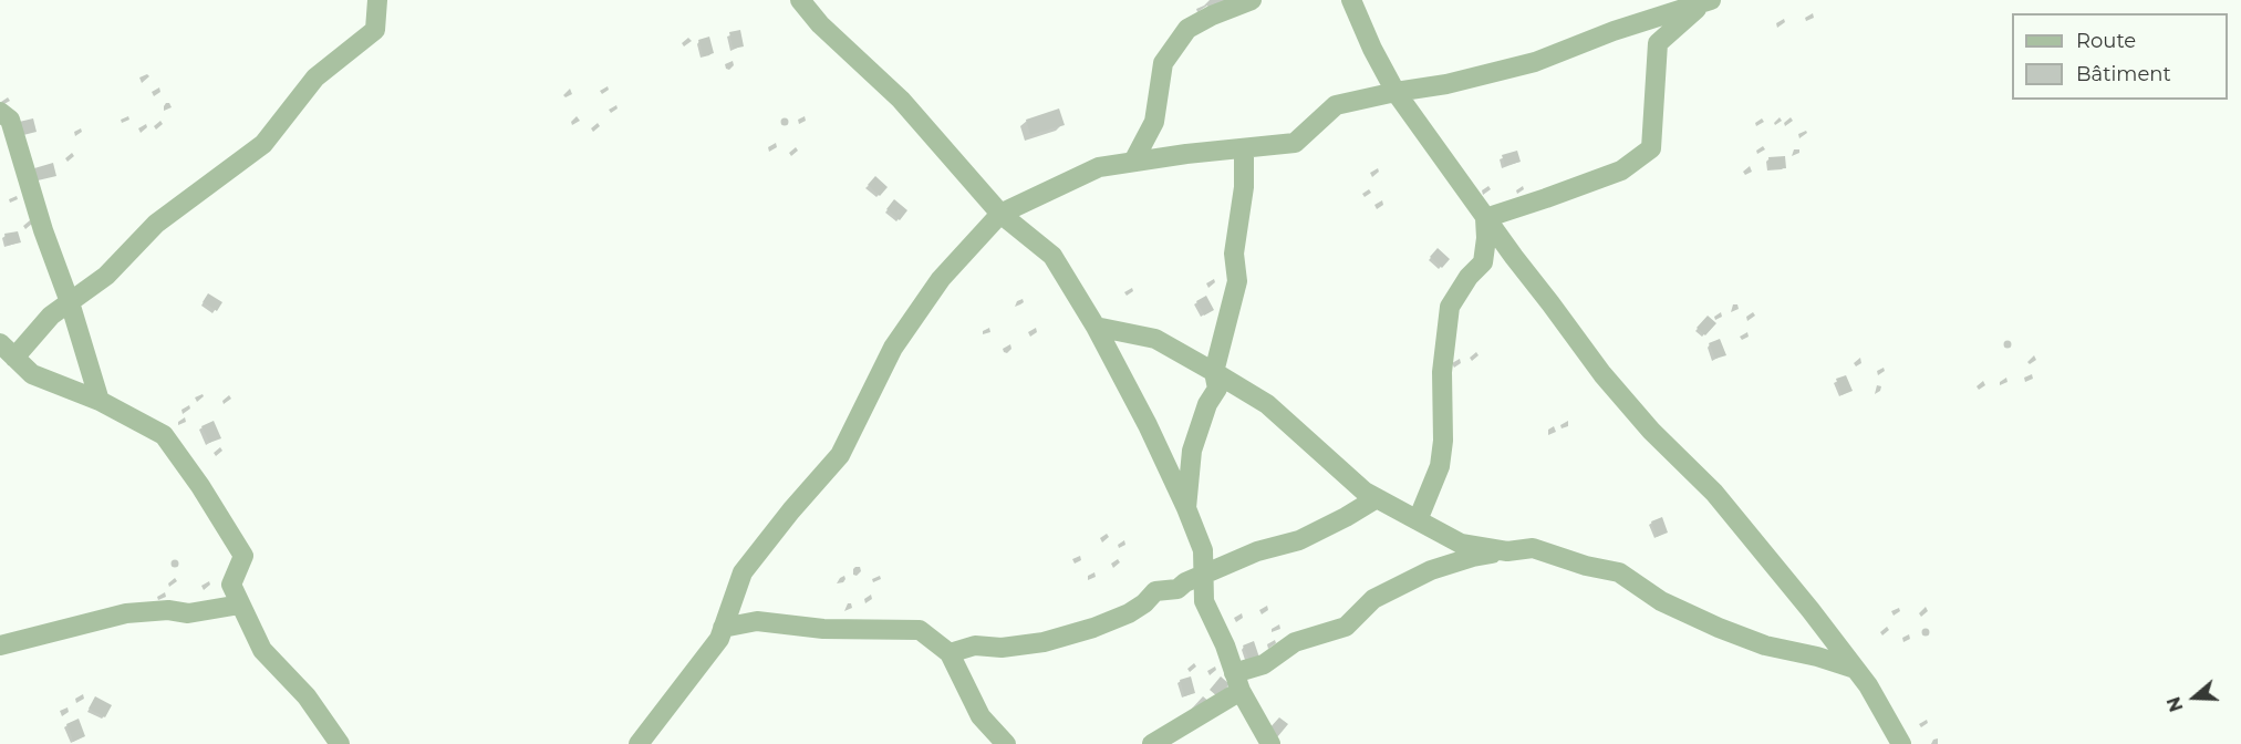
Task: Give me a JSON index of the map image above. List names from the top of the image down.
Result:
{
  "legend": ["Route", "Bâtiment"],
  "north": "left"
}
